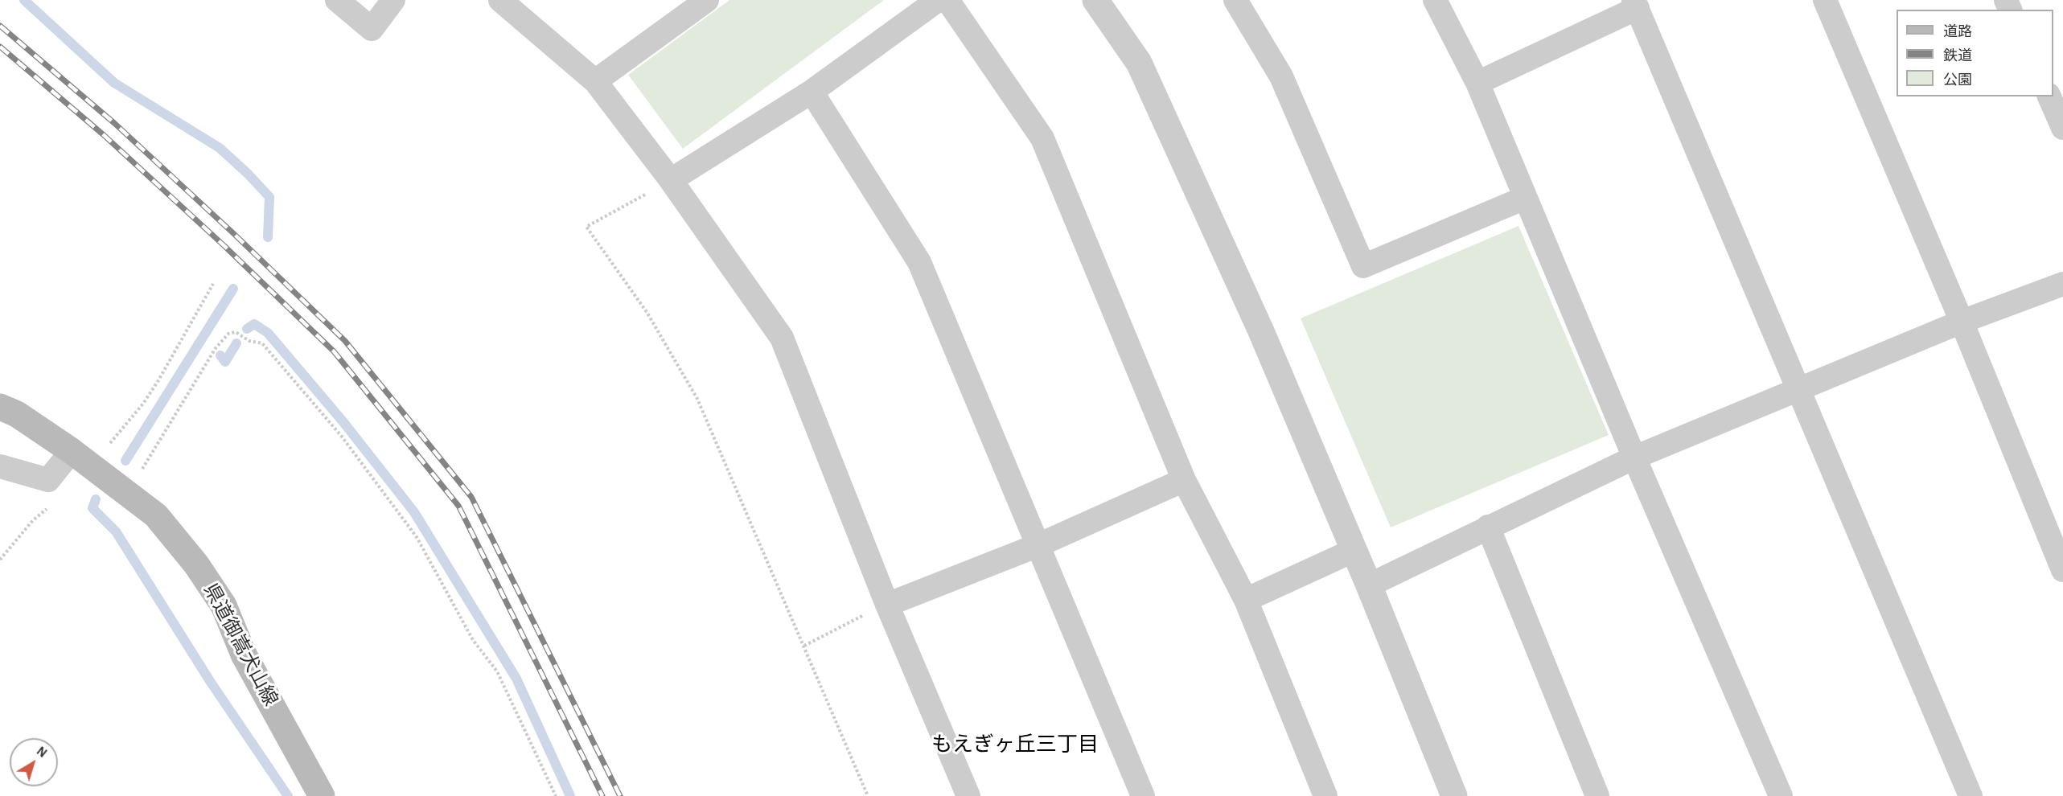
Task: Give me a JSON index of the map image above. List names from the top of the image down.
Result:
{
  "streets": {
    "main road": ["県道御嵩犬山線"]
  },
  "districts": ["もえぎヶ丘三丁目"],
  "legend": ["道路", "鉄道", "公園"],
  "north": "top right"
}
